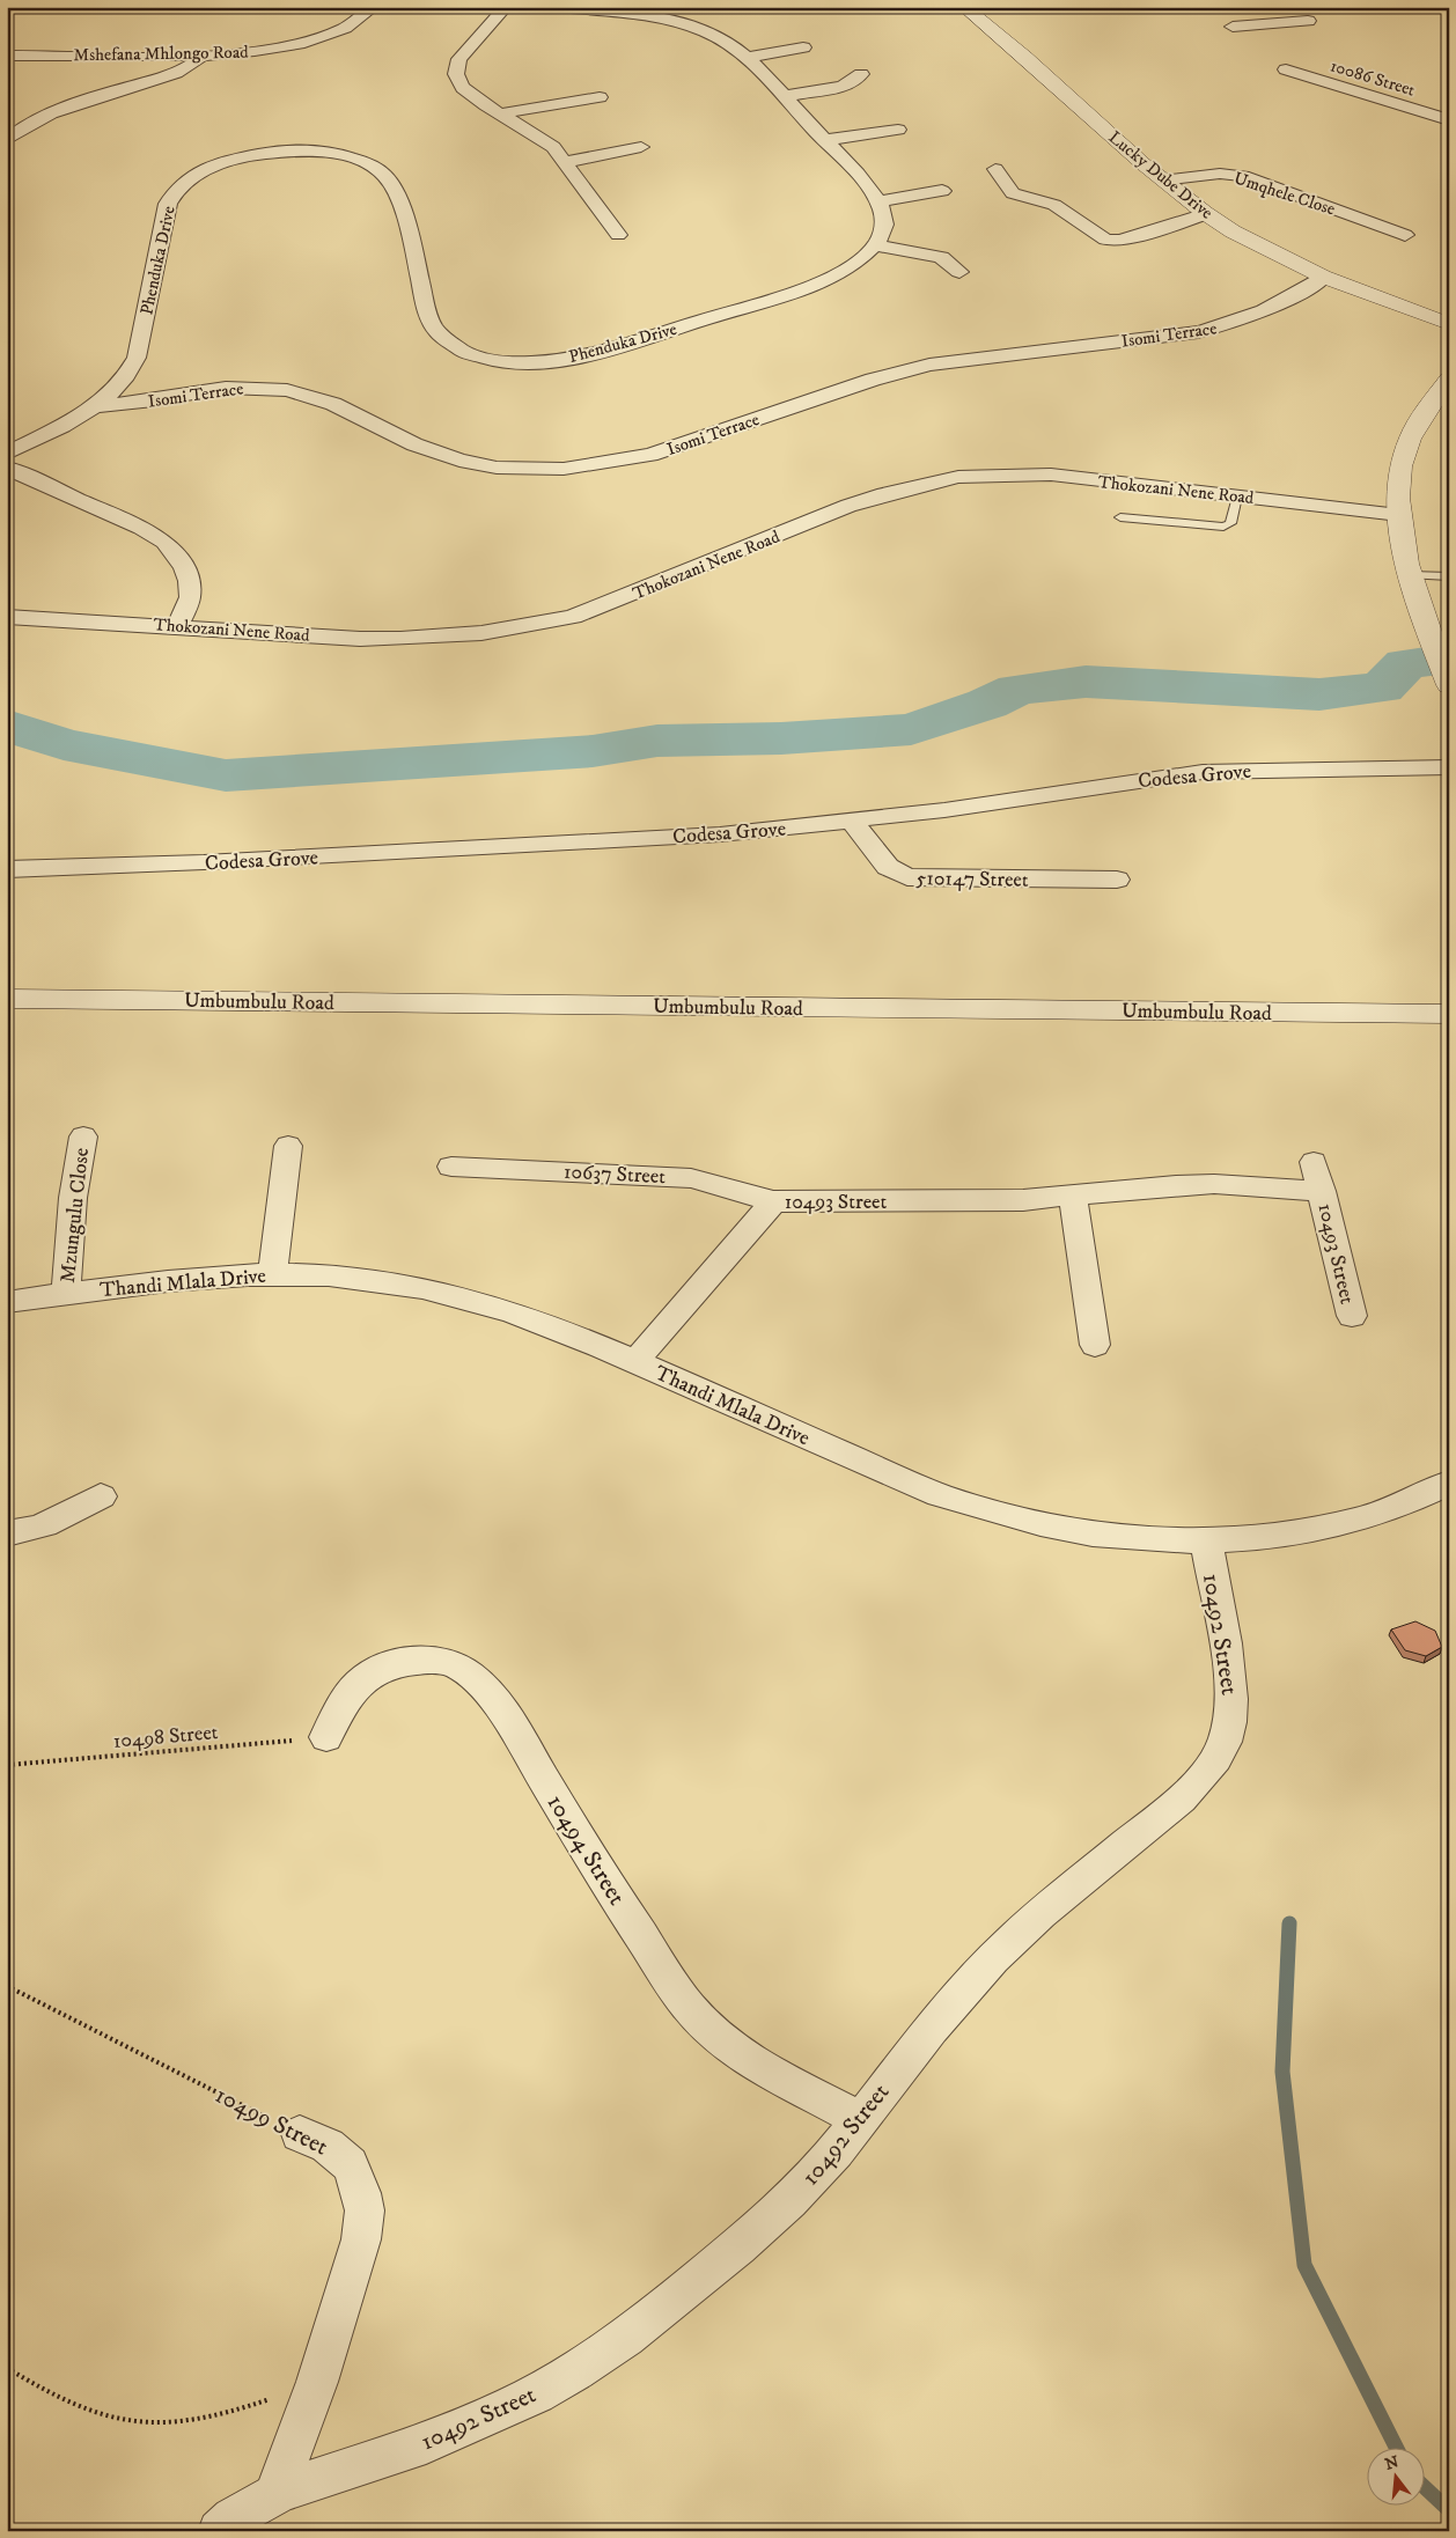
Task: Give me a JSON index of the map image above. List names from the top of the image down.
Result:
{
  "streets": {
    "street": [
      "Mshefana Mhlongo Road",
      "10086 Street",
      "Lucky Dube Drive",
      "Umqhele Close",
      "Phenduka Drive",
      "Isomi Terrace",
      "Thokozani Nene Road",
      "Codesa Grove",
      "510147 Street",
      "Umbumbulu Road",
      "10637 Street",
      "10493 Street",
      "Mzungulu Close",
      "Thandi Mlala Drive",
      "10492 Street",
      "10494 Street",
      "10499 Street"
    ],
    "path": ["10498 Street"]
  },
  "crossings": [
    ["Lucky Dube Drive", "Umqhele Close"],
    ["Lucky Dube Drive", "Isomi Terrace"],
    ["Phenduka Drive", "Isomi Terrace"],
    ["Codesa Grove", "510147 Street"],
    ["10637 Street", "10493 Street"],
    ["10493 Street", "Thandi Mlala Drive"],
    ["Mzungulu Close", "Thandi Mlala Drive"],
    ["Thandi Mlala Drive", "10492 Street"],
    ["10492 Street", "10494 Street"],
    ["10492 Street", "10499 Street"],
    ["10498 Street", "10494 Street"]
  ],
  "north": "top"
}
